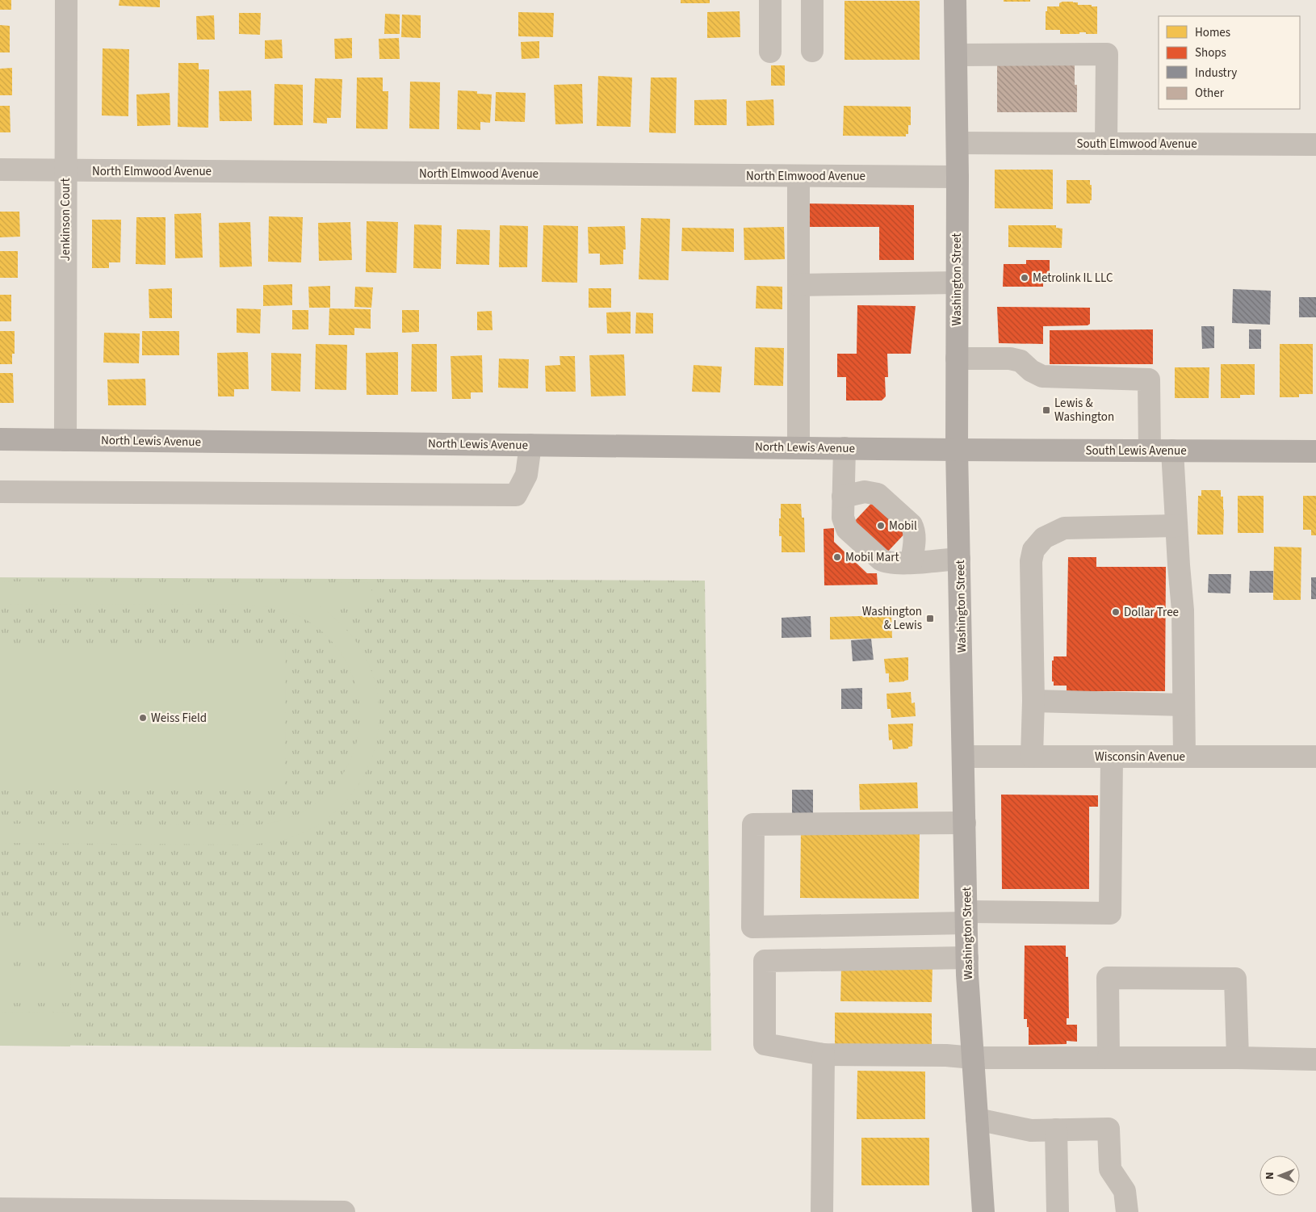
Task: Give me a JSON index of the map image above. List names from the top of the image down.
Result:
{
  "streets": {
    "main road": ["Washington Street", "North Lewis Avenue", "South Lewis Avenue"],
    "street": [
      "South Elmwood Avenue",
      "North Elmwood Avenue",
      "Jenkinson Court",
      "Wisconsin Avenue"
    ]
  },
  "crossings": [
    ["South Elmwood Avenue", "Washington Street"],
    ["North Elmwood Avenue", "Jenkinson Court"],
    ["North Elmwood Avenue", "Washington Street"],
    ["Jenkinson Court", "North Lewis Avenue"],
    ["Washington Street", "North Lewis Avenue"],
    ["Washington Street", "South Lewis Avenue"],
    ["Washington Street", "Wisconsin Avenue"],
    ["North Lewis Avenue", "South Lewis Avenue"]
  ],
  "places": {
    "other": [
      "Metrolink IL LLC",
      "Mobil",
      "Mobil Mart",
      "Dollar Tree",
      "Weiss Field"
    ],
    "transit": ["Lewis & Washington", "Washington & Lewis"]
  },
  "legend": [
    "Homes",
    "Shops",
    "Industry",
    "Other"
  ],
  "north": "left"
}
